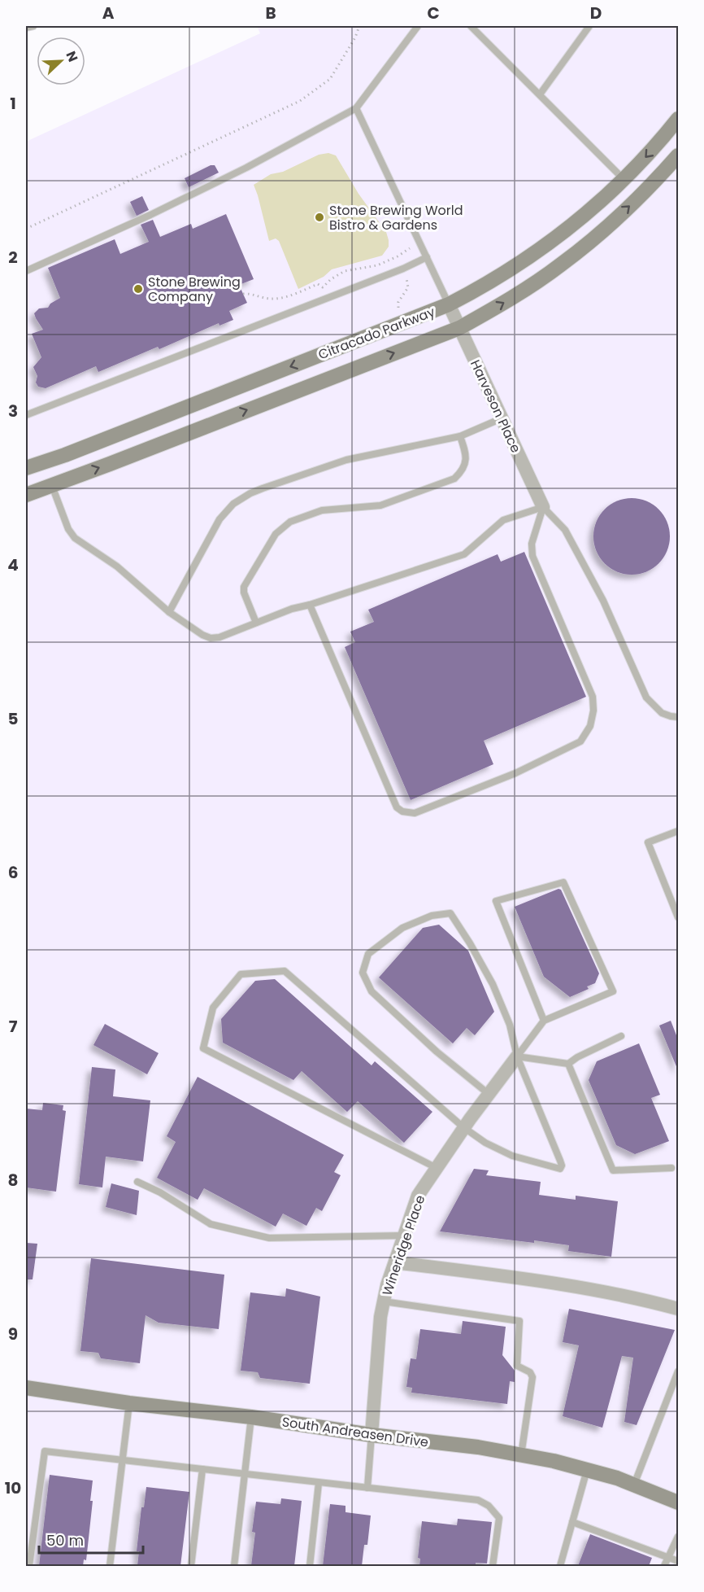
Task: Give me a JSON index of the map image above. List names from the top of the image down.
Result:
{
  "streets": {
    "main road": ["Citracado Parkway", "South Andreasen Drive"],
    "street": ["Harveson Place", "Wineridge Place"]
  },
  "crossings": [
    ["Citracado Parkway", "Harveson Place"],
    ["Wineridge Place", "South Andreasen Drive"]
  ],
  "places": ["Stone Brewing World Bistro & Gardens", "Stone Brewing Company"],
  "scale_bar": "50 m",
  "north": "top right",
  "grid": {
    "columns": [
      "A",
      "B",
      "C",
      "D"
    ],
    "rows": [
      "1",
      "2",
      "3",
      "4",
      "5",
      "6",
      "7",
      "8",
      "9",
      "10"
    ]
  }
}
